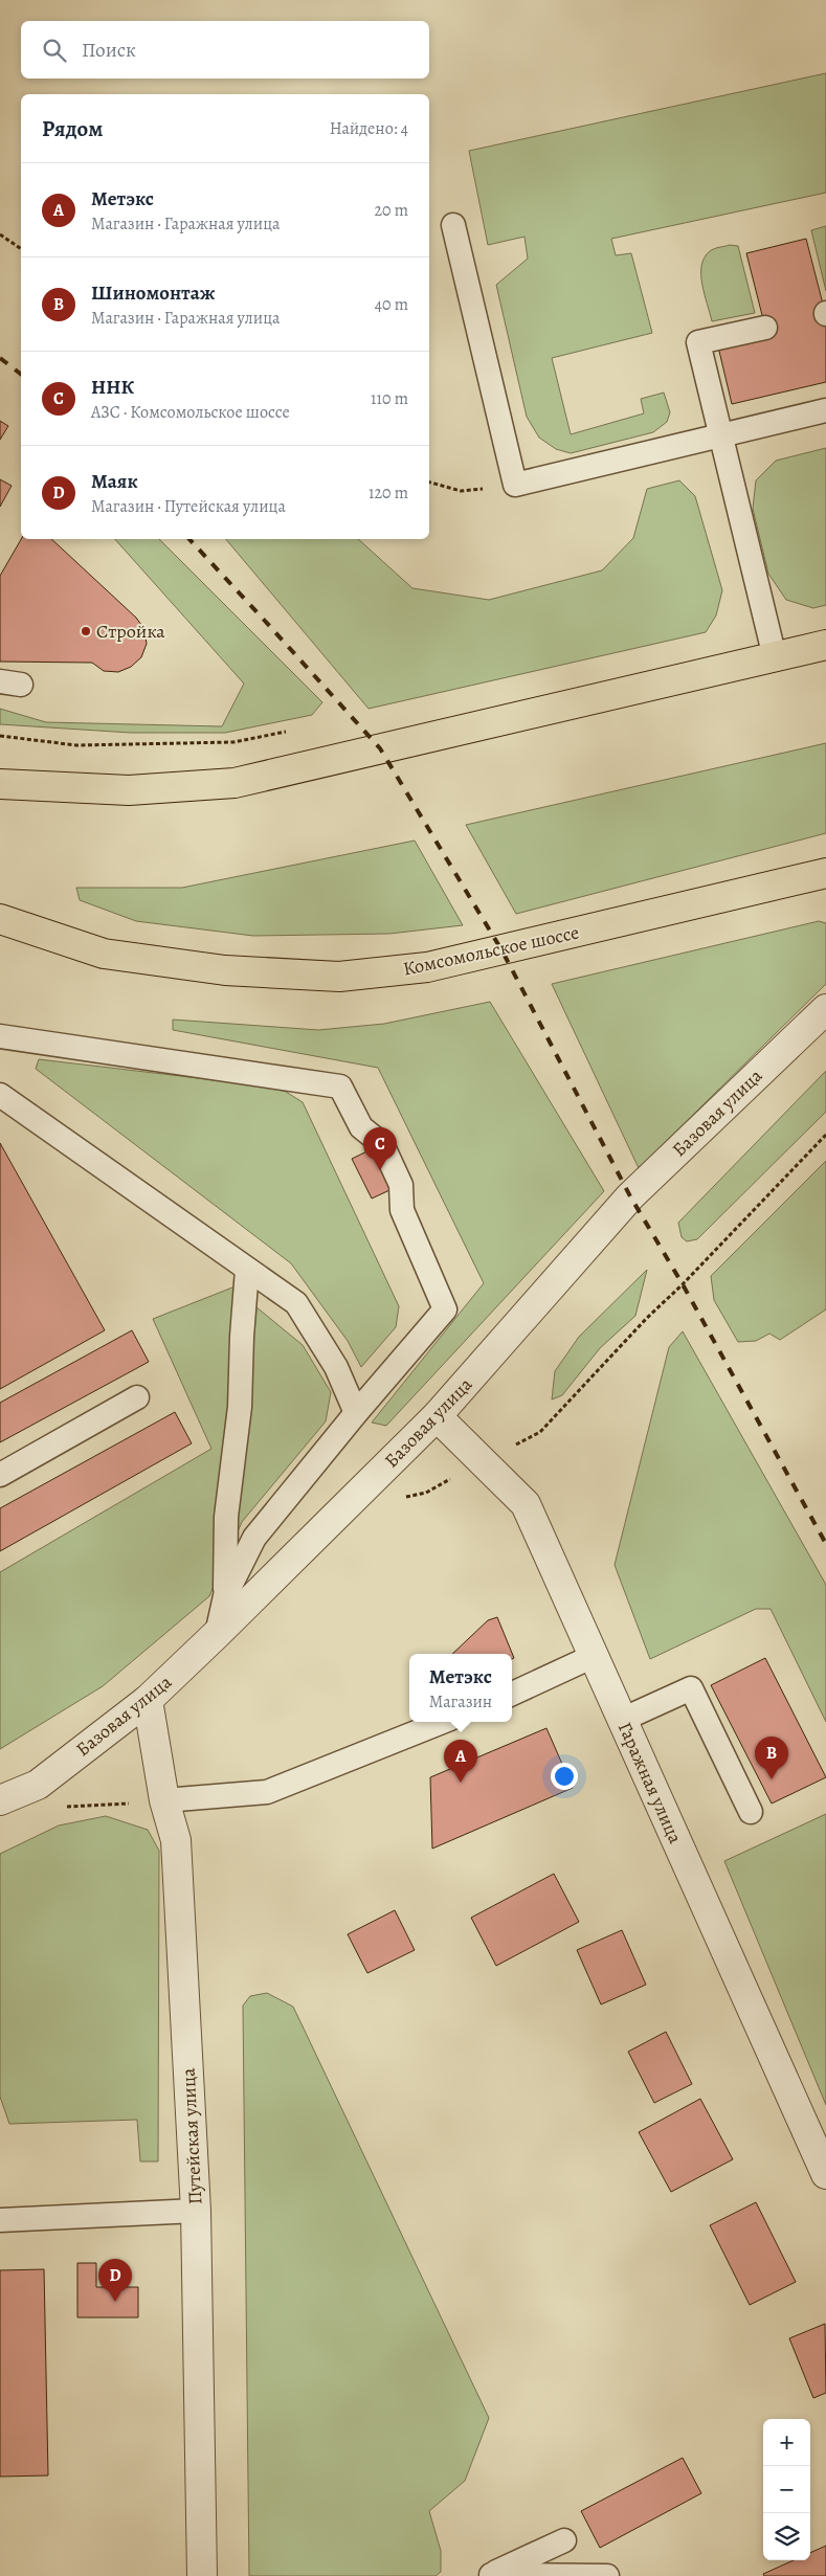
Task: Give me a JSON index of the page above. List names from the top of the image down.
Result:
{
  "streets": {
    "main road": ["Комсомольское шоссе"],
    "street": ["Базовая улица", "Гаражная улица", "Путейская улица"]
  },
  "crossings": [
    ["Базовая улица", "Гаражная улица"],
    ["Базовая улица", "Путейская улица"]
  ],
  "places": ["Стройка"],
  "page": {
    "search": "Поиск",
    "heading": ["Рядом", "Найдено: 4"],
    "list": [
      {
        "mark": "A",
        "name": "Метэкс",
        "note": "Магазин · Гаражная улица",
        "value": "20 m"
      },
      {
        "mark": "B",
        "name": "Шиномонтаж",
        "note": "Магазин · Гаражная улица",
        "value": "40 m"
      },
      {
        "mark": "C",
        "name": "ННК",
        "note": "АЗС · Комсомольское шоссе",
        "value": "110 m"
      },
      {
        "mark": "D",
        "name": "Маяк",
        "note": "Магазин · Путейская улица",
        "value": "120 m"
      }
    ],
    "pins": [
      "C",
      "B",
      "A",
      "D"
    ],
    "popup": ["Метэкс", "Магазин"],
    "map_buttons": ["+", "−"]
  }
}
